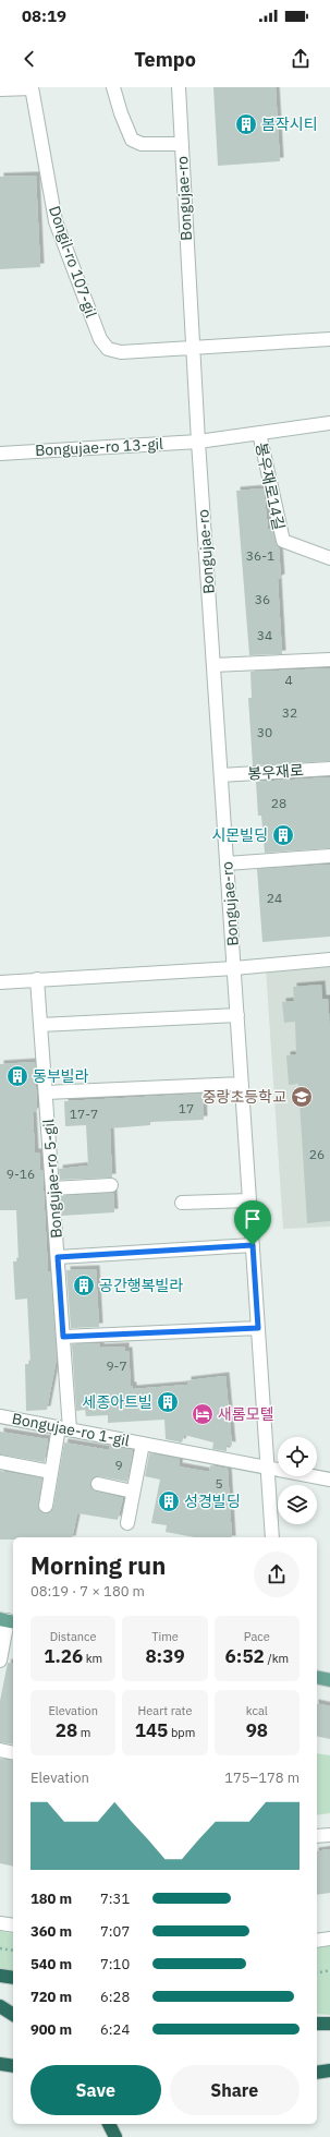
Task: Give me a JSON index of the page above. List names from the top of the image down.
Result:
{
  "streets": {
    "street": [
      "Bongujae-ro",
      "Dongil-ro 107-gil",
      "Bongujae-ro 13-gil",
      "봉우재로14길",
      "봉우재로",
      "Bongujae-ro 5-gil",
      "Bongujae-ro 1-gil"
    ]
  },
  "crossings": [
    ["Bongujae-ro", "Dongil-ro 107-gil"],
    ["Bongujae-ro", "Bongujae-ro 13-gil"],
    ["Bongujae-ro", "봉우재로"],
    ["Bongujae-ro", "Bongujae-ro 1-gil"],
    ["Bongujae-ro 13-gil", "봉우재로14길"],
    ["Bongujae-ro 5-gil", "Bongujae-ro 1-gil"]
  ],
  "places": {
    "building": [
      "봄작시티",
      "시몬빌딩",
      "동부빌라",
      "공간행복빌라",
      "세종아트빌",
      "성경빌딩"
    ],
    "school or university": ["중랑초등학교"],
    "hotel": ["새롬모텔"]
  },
  "house_numbers": [
    "36-1",
    "36",
    "34",
    "4",
    "32",
    "30",
    "28",
    "24",
    "17",
    "17-7",
    "26",
    "9-16",
    "9-7",
    "9",
    "5"
  ],
  "page": {
    "status": "08:19",
    "header": "Tempo",
    "heading": ["Morning run", "08:19 · 7 × 180 m"],
    "stats": [
      ["Distance", "1.26 km"],
      ["Time", "8:39"],
      ["Pace", "6:52 /km"],
      ["Elevation", "28 m"],
      ["Heart rate", "145 bpm"],
      ["kcal", "98"]
    ],
    "chart": ["Elevation", "175–178 m"],
    "list": [
      {
        "name": "180 m",
        "note": "7:31"
      },
      {
        "name": "360 m",
        "note": "7:07"
      },
      {
        "name": "540 m",
        "note": "7:10"
      },
      {
        "name": "720 m",
        "note": "6:28"
      },
      {
        "name": "900 m",
        "note": "6:24"
      }
    ],
    "buttons": ["Save", "Share"]
  }
}
